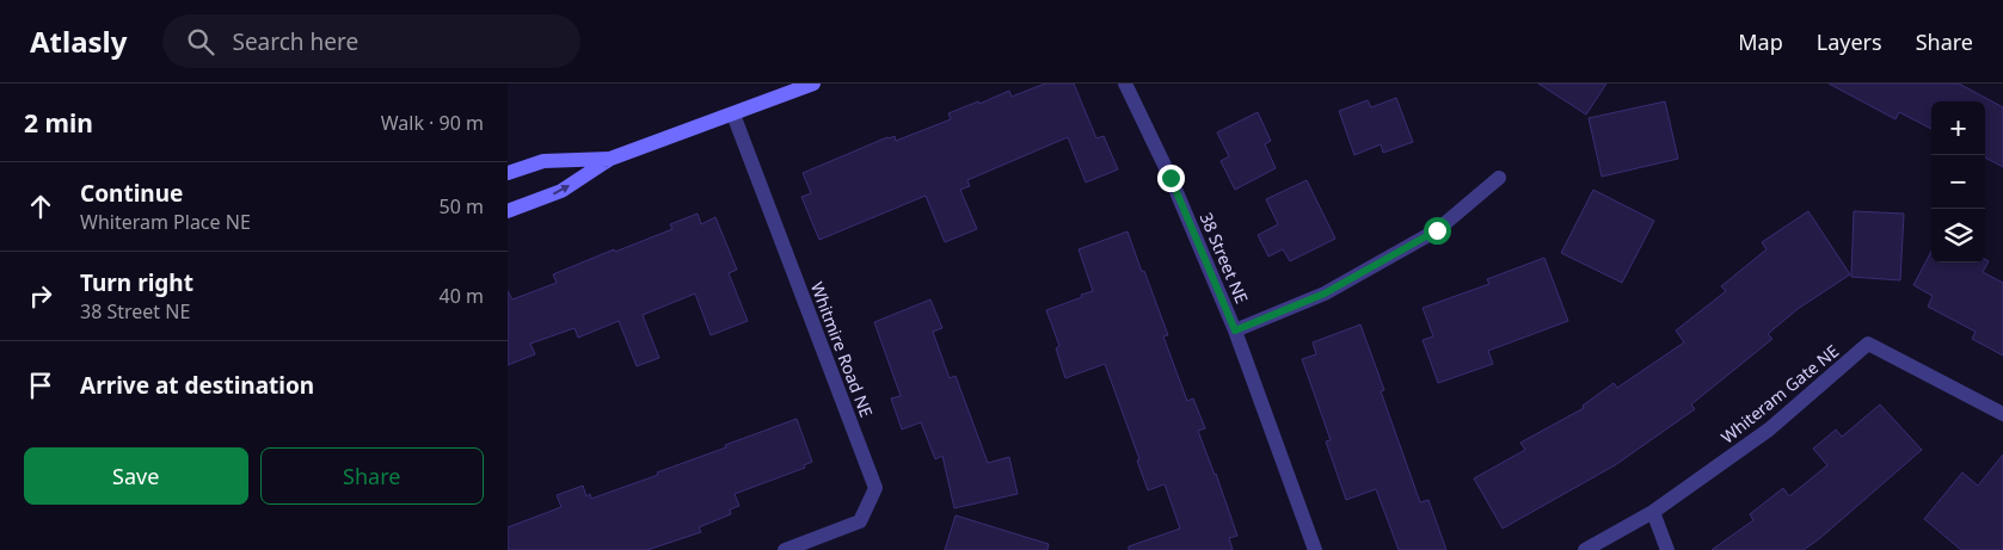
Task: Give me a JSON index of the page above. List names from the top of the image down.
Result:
{
  "streets": {
    "street": ["38 Street NE", "Whitmire Road NE", "Whiteram Gate NE"]
  },
  "page": {
    "header": "Atlasly",
    "search": "Search here",
    "nav": ["Map", "Layers", "Share"],
    "heading": ["2 min", "Walk · 90 m"],
    "map_buttons": ["+", "−"],
    "list": [
      ["Continue", "Whiteram Place NE", "50 m"],
      ["Turn right", "38 Street NE", "40 m"],
      "Arrive at destination"
    ],
    "buttons": ["Save", "Share"]
  }
}
